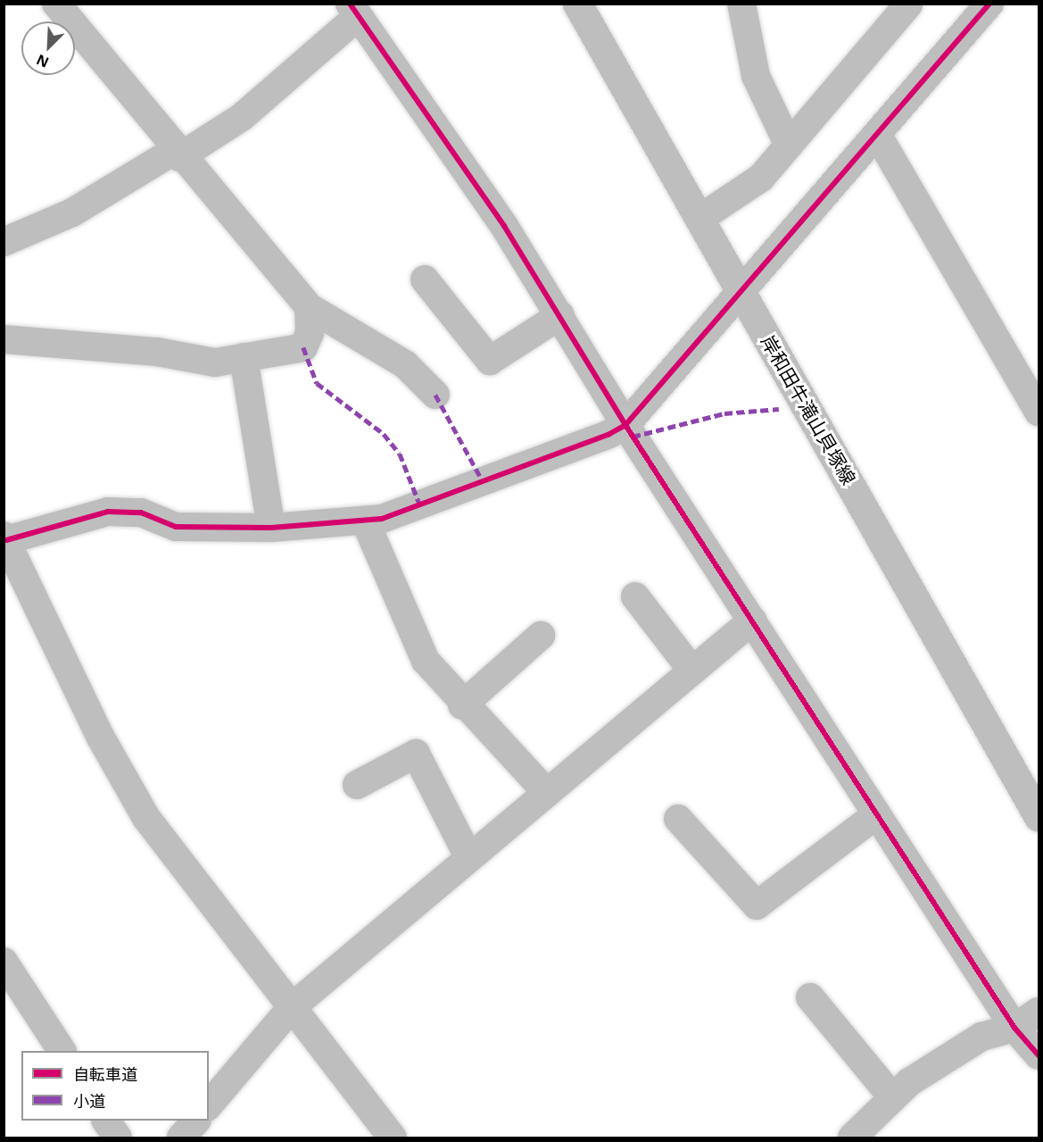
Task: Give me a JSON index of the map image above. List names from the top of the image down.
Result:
{
  "streets": {
    "main road": ["岸和田牛滝山貝塚線"]
  },
  "legend": ["自転車道", "小道"],
  "north": "bottom left"
}
